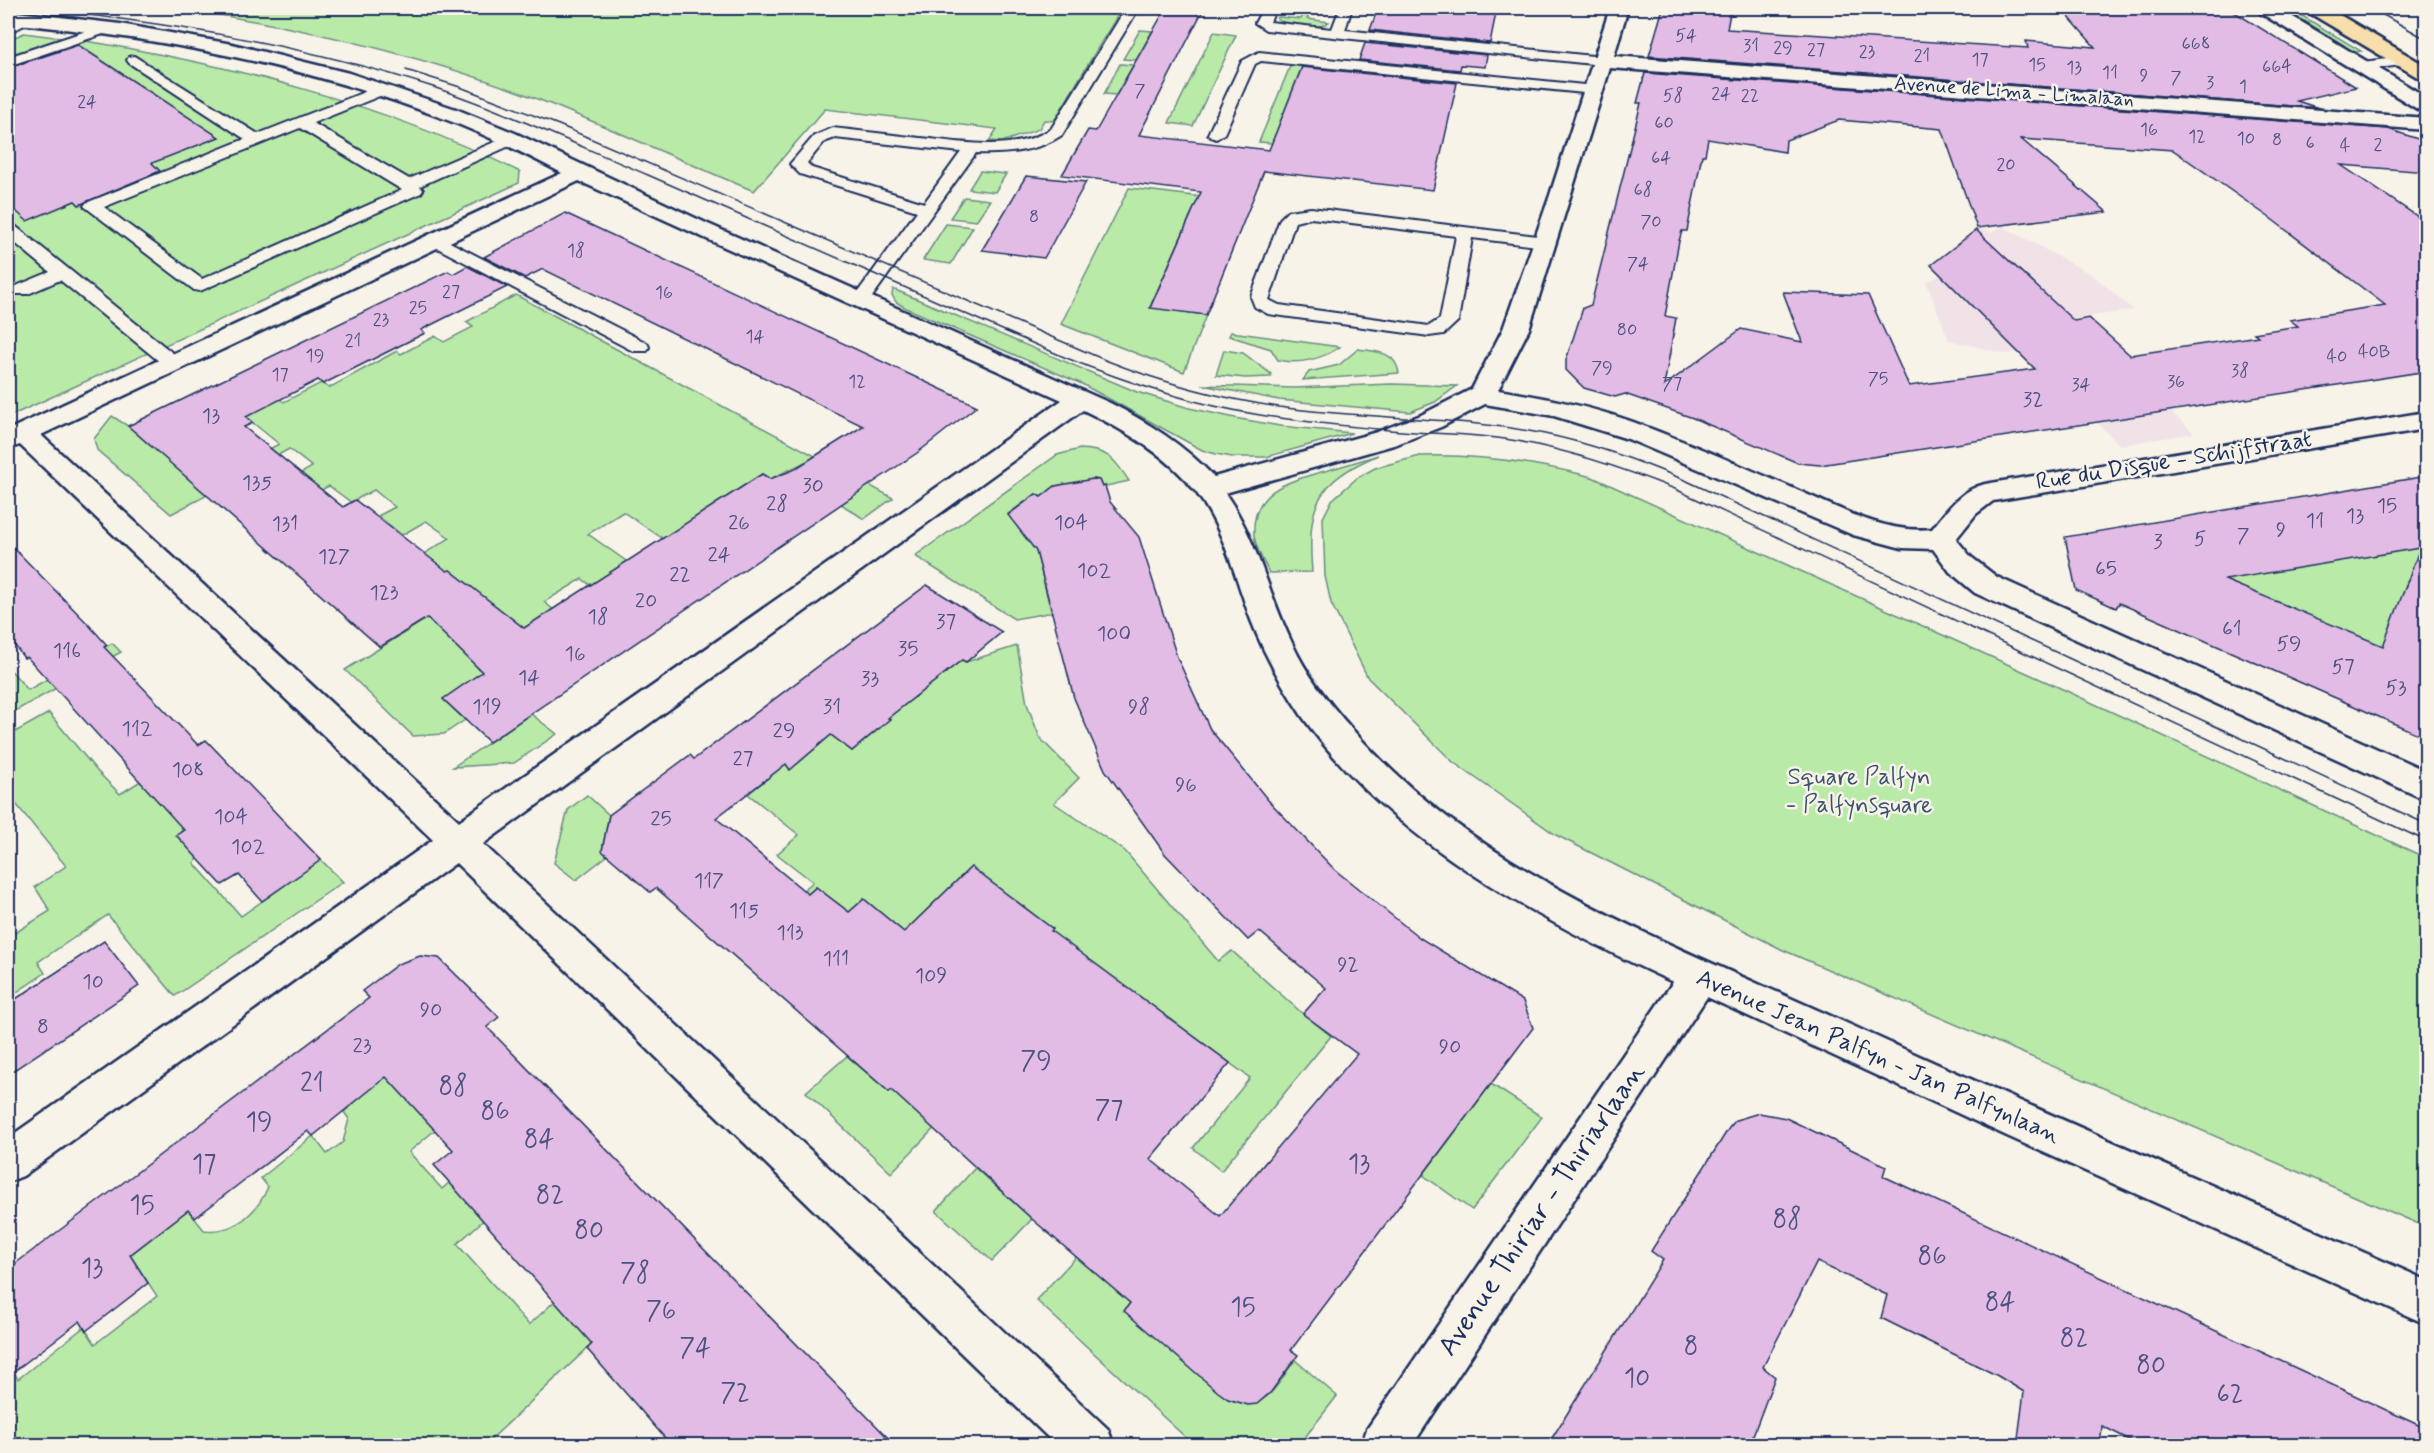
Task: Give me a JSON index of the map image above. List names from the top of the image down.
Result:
{
  "streets": {
    "street": [
      "Avenue de Lima - Limalaan",
      "Rue du Disque - Schijfstraat",
      "Avenue Jean Palfyn - Jan Palfynlaan",
      "Avenue Thiriar - Thiriarlaan"
    ]
  },
  "crossings": [
    ["Avenue Jean Palfyn - Jan Palfynlaan", "Avenue Thiriar - Thiriarlaan"]
  ],
  "parks": ["Square Palfyn - Palfynsquare"],
  "house_numbers": [
    "54",
    "668",
    "31",
    "29",
    "27",
    "23",
    "21",
    "17",
    "15",
    "664",
    "13",
    "11",
    "9",
    "7",
    "3",
    "1",
    "7",
    "24",
    "58",
    "22",
    "24",
    "60",
    "16",
    "12",
    "10",
    "8",
    "6",
    "2",
    "4",
    "64",
    "20",
    "68",
    "8",
    "70",
    "18",
    "74",
    "27",
    "16",
    "25",
    "23",
    "80",
    "14",
    "21",
    "40B",
    "19",
    "40",
    "79",
    "38",
    "17",
    "75",
    "12",
    "36",
    "77",
    "34",
    "32",
    "13",
    "135",
    "30",
    "28",
    "15",
    "13",
    "11",
    "26",
    "104",
    "131",
    "9",
    "7",
    "5",
    "3",
    "24",
    "127",
    "65",
    "102",
    "22",
    "123",
    "20",
    "18",
    "37",
    "61",
    "100",
    "59",
    "35",
    "116",
    "16",
    "57",
    "14",
    "33",
    "53",
    "119",
    "31",
    "98",
    "112",
    "29",
    "27",
    "108",
    "96",
    "104",
    "25",
    "102",
    "117",
    "115",
    "113",
    "111",
    "92",
    "109",
    "10",
    "90",
    "8",
    "23",
    "90",
    "79",
    "21",
    "88",
    "77",
    "86",
    "19",
    "84",
    "17",
    "13",
    "82",
    "15",
    "88",
    "80",
    "86",
    "13",
    "78",
    "84",
    "15",
    "76",
    "82",
    "8",
    "74",
    "80",
    "10",
    "72",
    "62"
  ]
}
